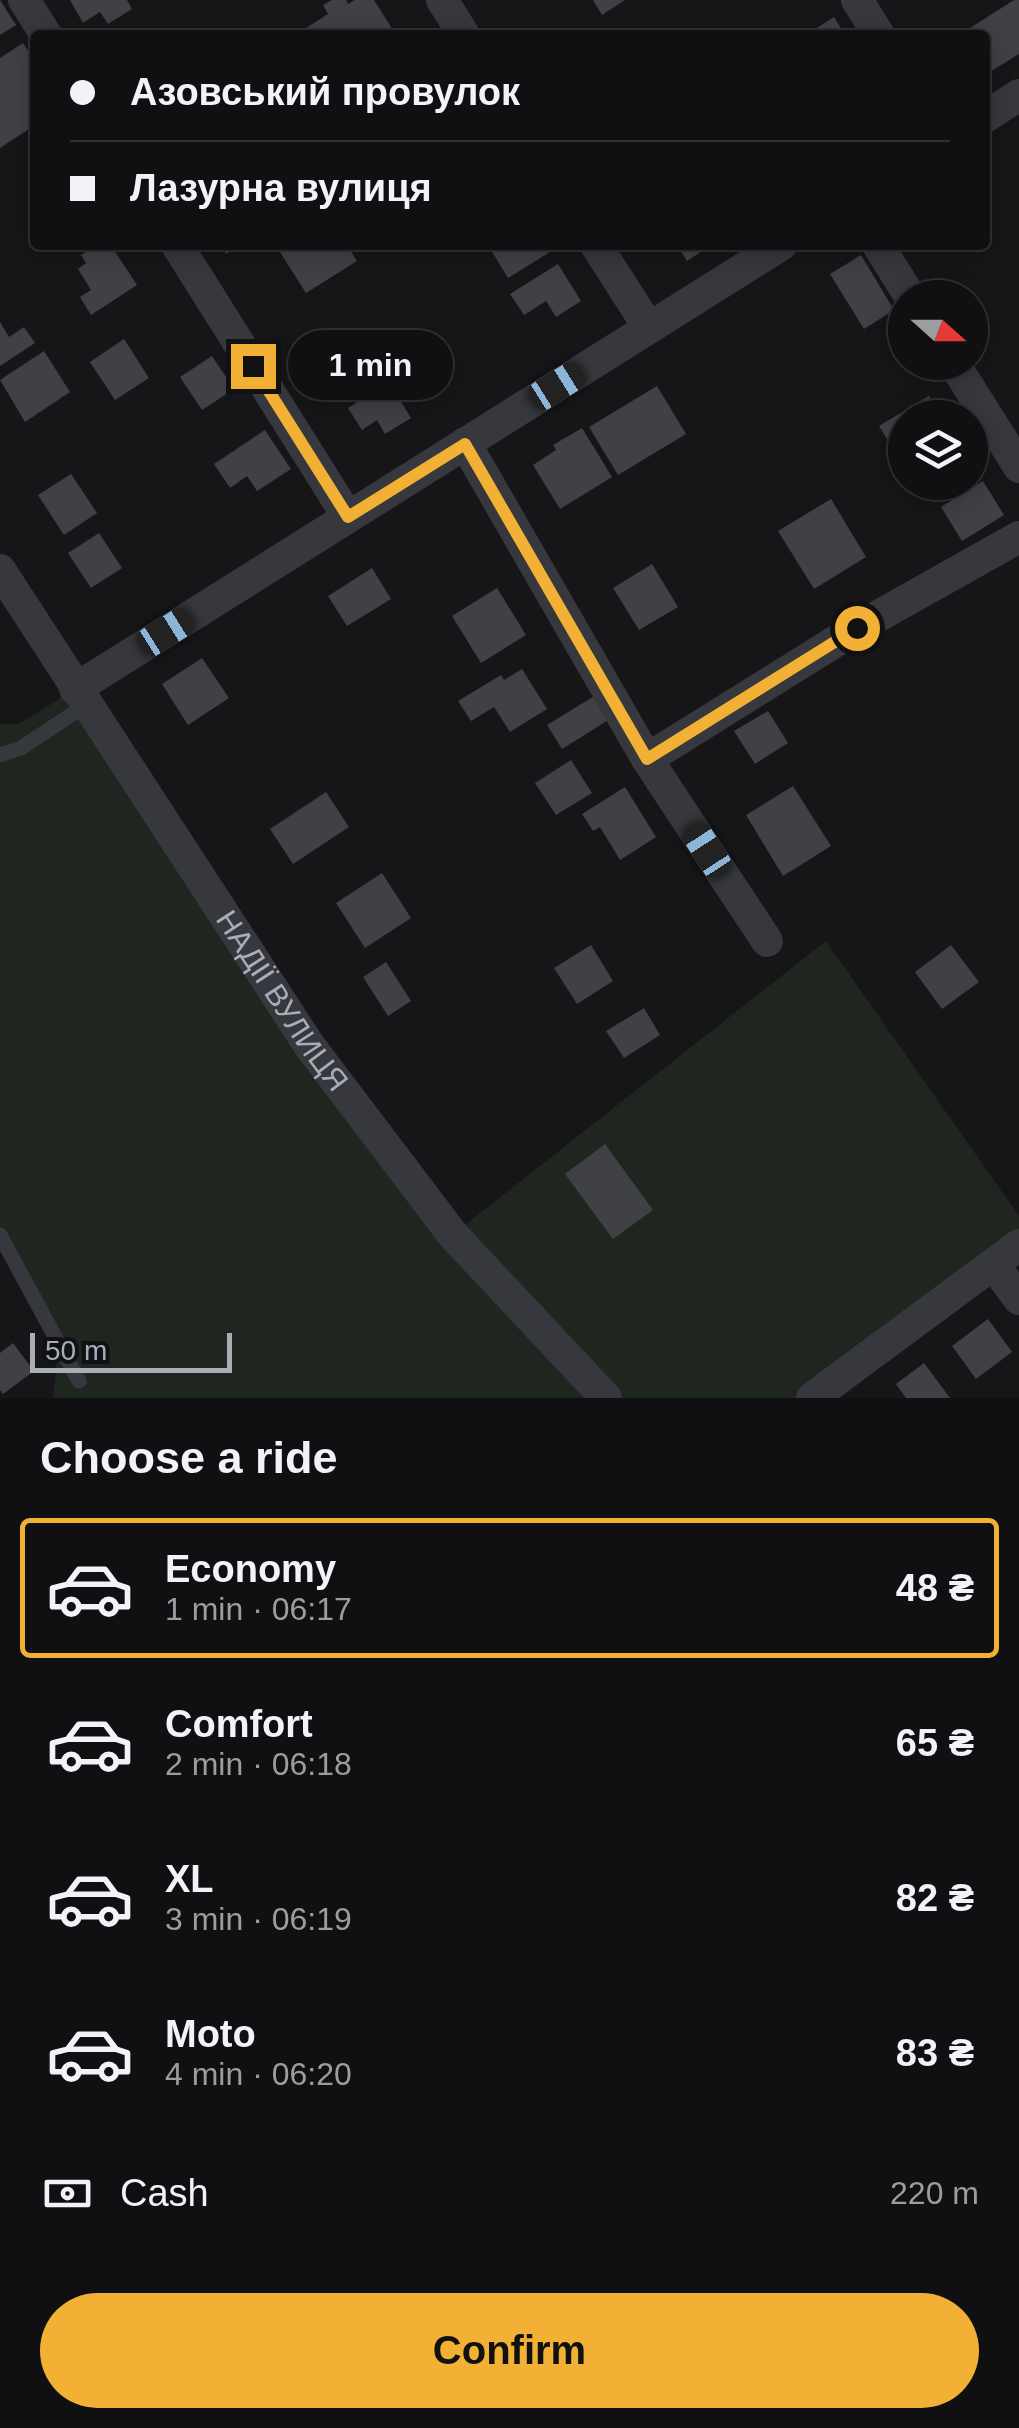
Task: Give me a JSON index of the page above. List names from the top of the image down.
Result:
{
  "streets": {
    "street": ["НАДІЇ ВУЛИЦЯ"]
  },
  "scale_bar": "50 m",
  "north": "right",
  "page": {
    "banner": ["Азовський провулок", "Лазурна вулиця"],
    "bubble": "1 min",
    "scale": "50 m",
    "heading": "Choose a ride",
    "list": [
      {
        "name": "Economy",
        "note": "1 min · 06:17",
        "value": "48 ₴"
      },
      {
        "name": "Comfort",
        "note": "2 min · 06:18",
        "value": "65 ₴"
      },
      {
        "name": "XL",
        "note": "3 min · 06:19",
        "value": "82 ₴"
      },
      {
        "name": "Moto",
        "note": "4 min · 06:20",
        "value": "83 ₴"
      }
    ],
    "pay": ["Cash", "220 m"],
    "buttons": "Confirm"
  }
}
